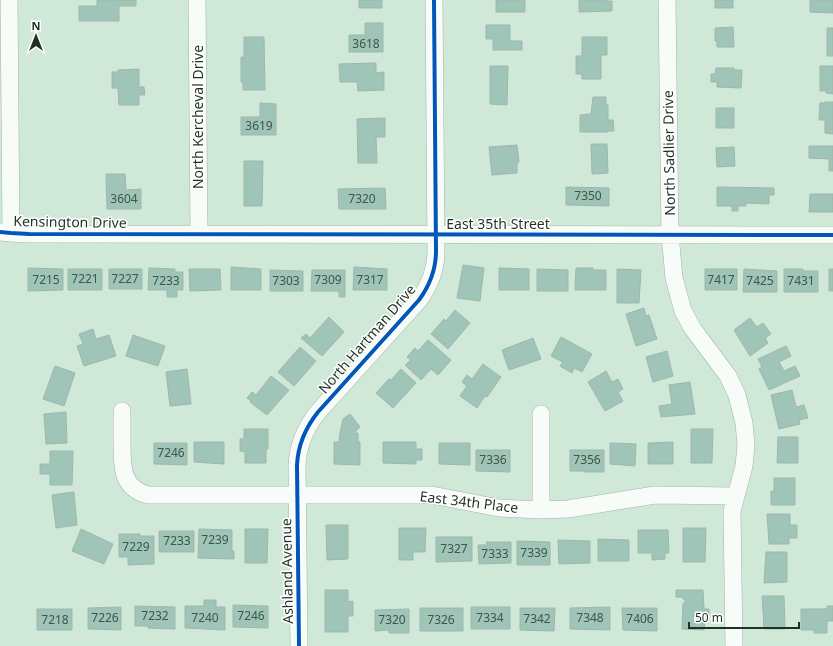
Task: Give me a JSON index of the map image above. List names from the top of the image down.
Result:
{
  "streets": {
    "street": [
      "North Kercheval Drive",
      "North Sadlier Drive",
      "Kensington Drive",
      "East 35th Street",
      "North Hartman Drive",
      "East 34th Place",
      "Ashland Avenue"
    ]
  },
  "crossings": [
    ["North Kercheval Drive", "East 35th Street"],
    ["North Sadlier Drive", "East 35th Street"],
    ["North Sadlier Drive", "East 34th Place"],
    ["Kensington Drive", "East 35th Street"],
    ["East 35th Street", "North Hartman Drive"],
    ["North Hartman Drive", "East 34th Place"],
    ["North Hartman Drive", "Ashland Avenue"],
    ["East 34th Place", "Ashland Avenue"]
  ],
  "house_numbers": [
    "3618",
    "3619",
    "7350",
    "3604",
    "7320",
    "7221",
    "7227",
    "7215",
    "7309",
    "7317",
    "7417",
    "7233",
    "7303",
    "7425",
    "7431",
    "7246",
    "7336",
    "7356",
    "7239",
    "7233",
    "7229",
    "7327",
    "7339",
    "7333",
    "7232",
    "7246",
    "7226",
    "7240",
    "7334",
    "7348",
    "7342",
    "7406",
    "7218",
    "7320",
    "7326"
  ],
  "scale_bar": "50 m",
  "north": "top"
}
